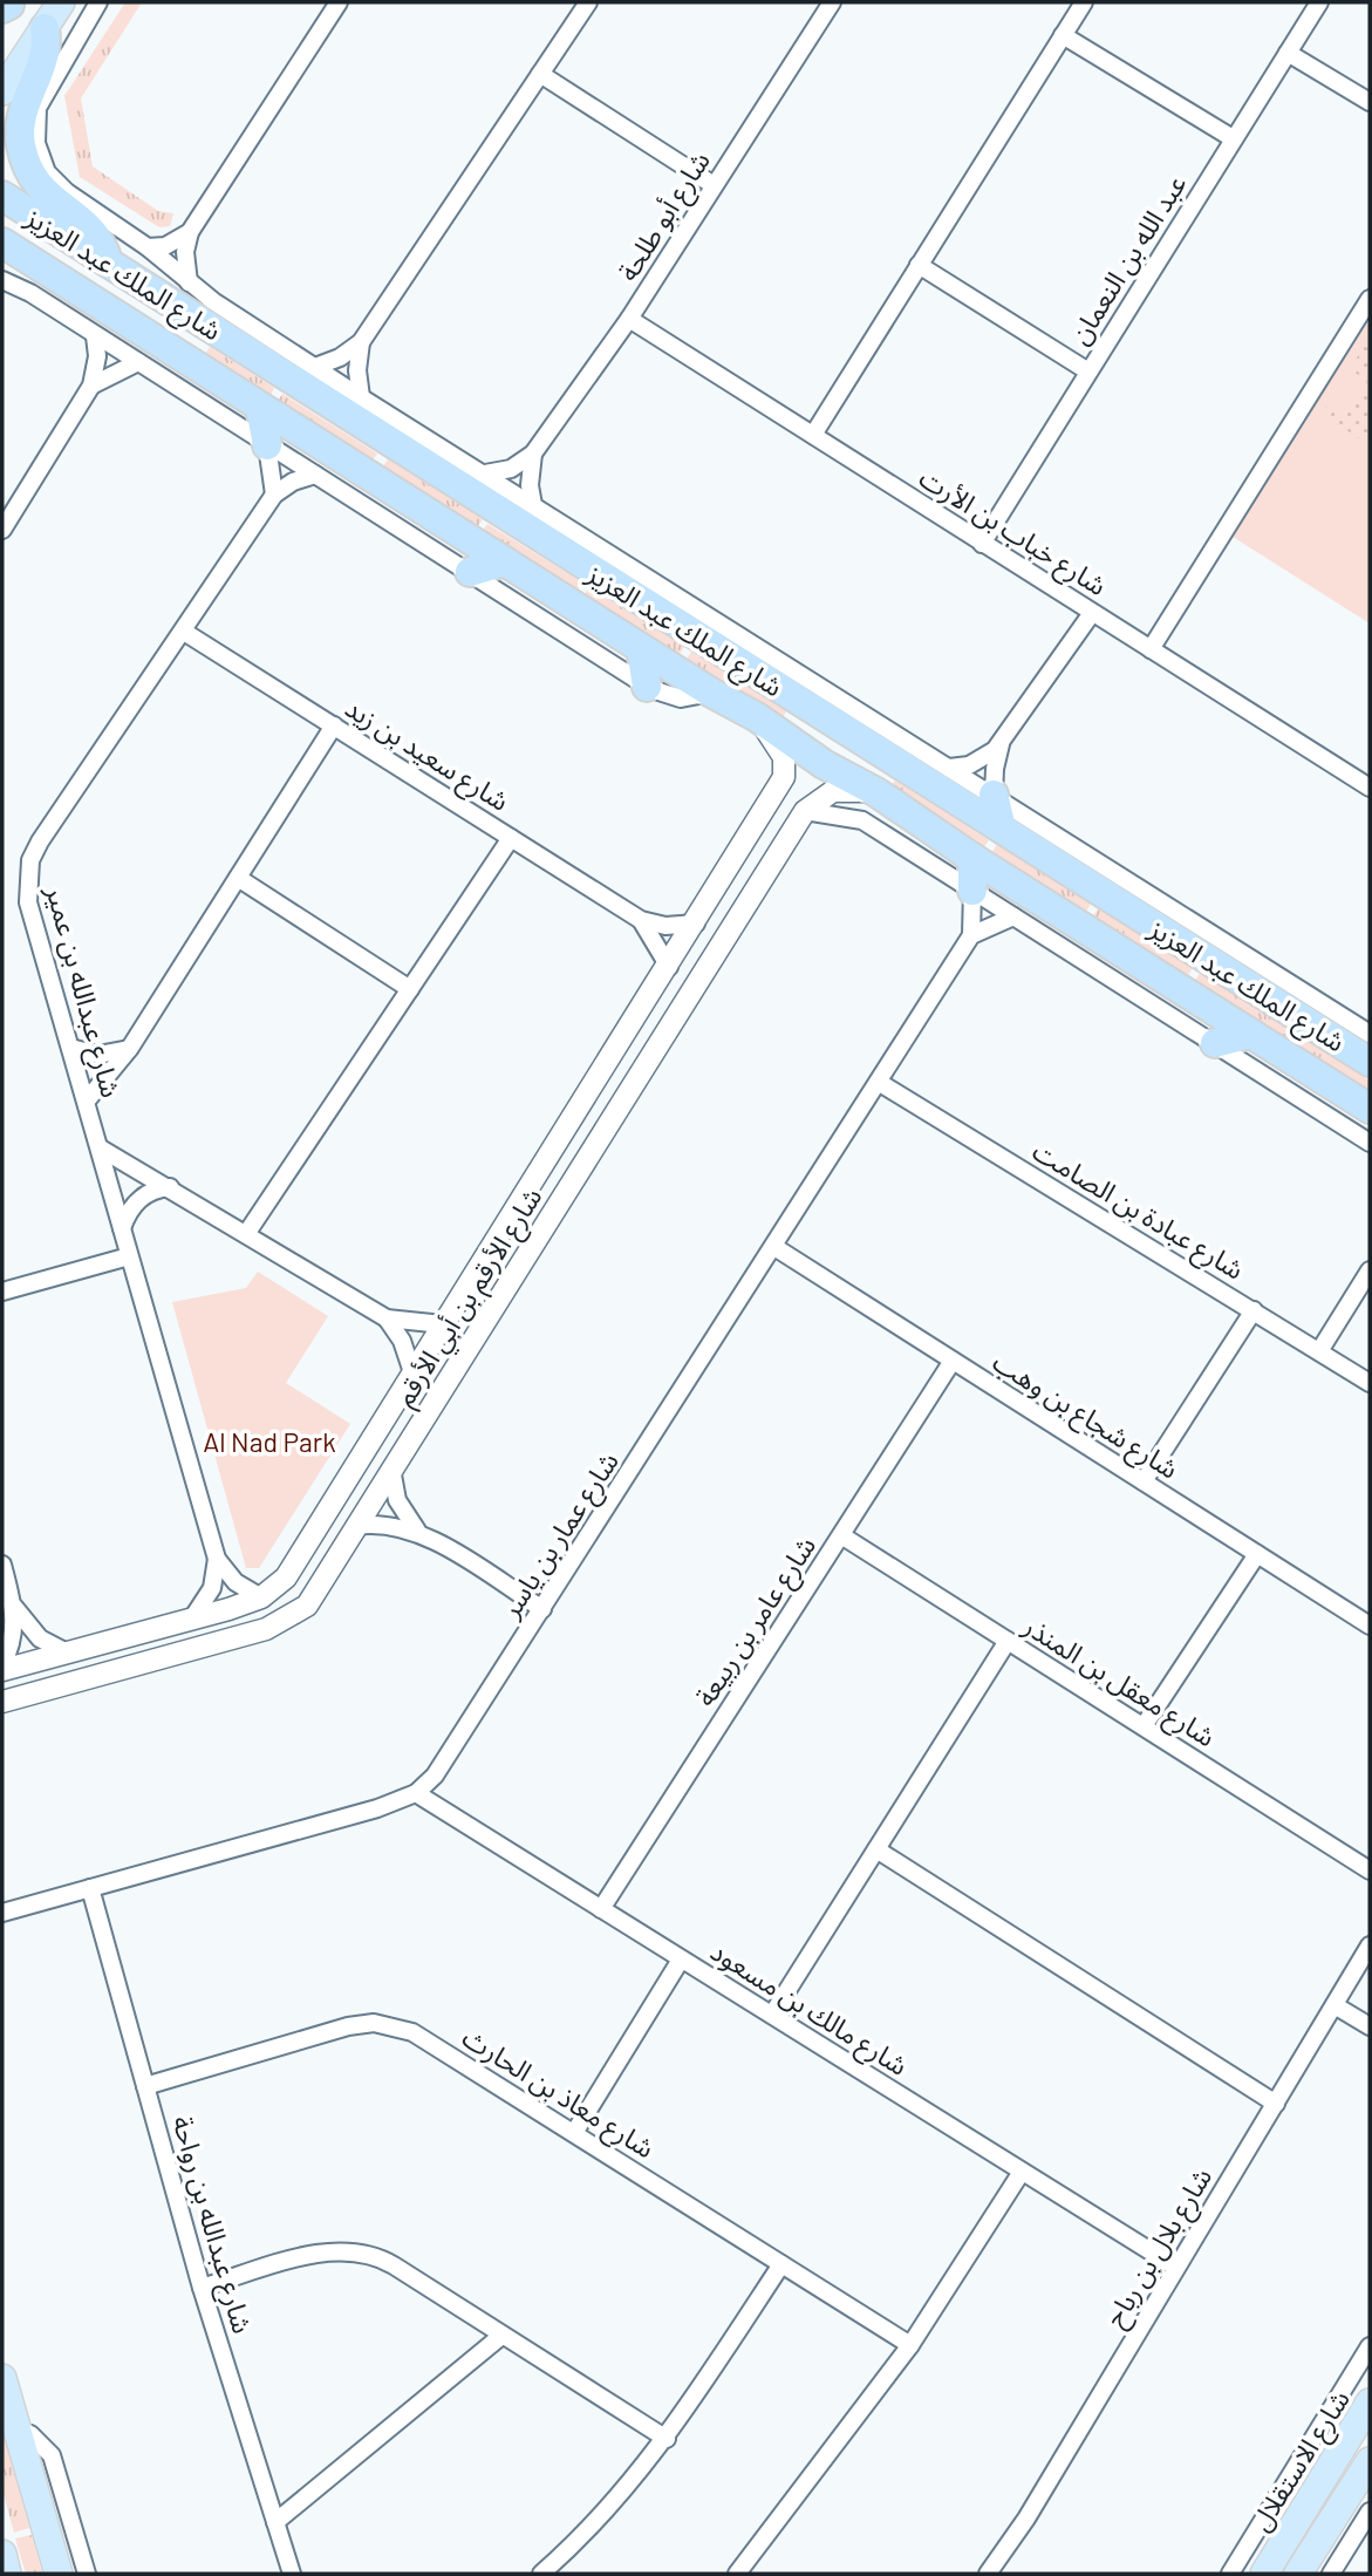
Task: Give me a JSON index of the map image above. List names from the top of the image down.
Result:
{
  "streets": {
    "highway": ["شارع الملك عبد العزيز"],
    "main road": ["شارع الاستقلال"],
    "street": [
      "شارع أبو طلحة",
      "عبد الله بن النعمان",
      "شارع خباب بن الأرت",
      "شارع سعيد بن زيد",
      "شارع عبدالله بن عمير",
      "شارع عبادة بن الصامت",
      "شارع الأرقم بن أبي الأرقم",
      "شارع شجاع بن وهب",
      "شارع عمار بن ياسر",
      "شارع عامر بن ربيعة",
      "شارع معقل بن المنذر",
      "شارع مالك بن مسعود",
      "شارع معاذ بن الحارث",
      "شارع عبدالله بن رواحة",
      "شارع بلال بن رباح"
    ]
  },
  "crossings": [
    ["شارع أبو طلحة", "شارع الملك عبد العزيز"],
    ["شارع أبو طلحة", "شارع خباب بن الأرت"],
    ["عبد الله بن النعمان", "شارع خباب بن الأرت"],
    ["شارع الملك عبد العزيز", "شارع عبدالله بن عمير"],
    ["شارع الملك عبد العزيز", "شارع الأرقم بن أبي الأرقم"],
    ["شارع سعيد بن زيد", "شارع عبدالله بن عمير"],
    ["شارع سعيد بن زيد", "شارع الأرقم بن أبي الأرقم"],
    ["شارع عبدالله بن عمير", "شارع الأرقم بن أبي الأرقم"],
    ["شارع عبادة بن الصامت", "شارع عمار بن ياسر"],
    ["شارع شجاع بن وهب", "شارع عمار بن ياسر"],
    ["شارع شجاع بن وهب", "شارع عامر بن ربيعة"],
    ["شارع عمار بن ياسر", "شارع مالك بن مسعود"],
    ["شارع عمار بن ياسر", "شارع عبدالله بن رواحة"],
    ["شارع عامر بن ربيعة", "شارع معقل بن المنذر"],
    ["شارع عامر بن ربيعة", "شارع مالك بن مسعود"],
    ["شارع مالك بن مسعود", "شارع بلال بن رباح"],
    ["شارع معاذ بن الحارث", "شارع عبدالله بن رواحة"]
  ],
  "parks": ["Al Nad Park"]
}
